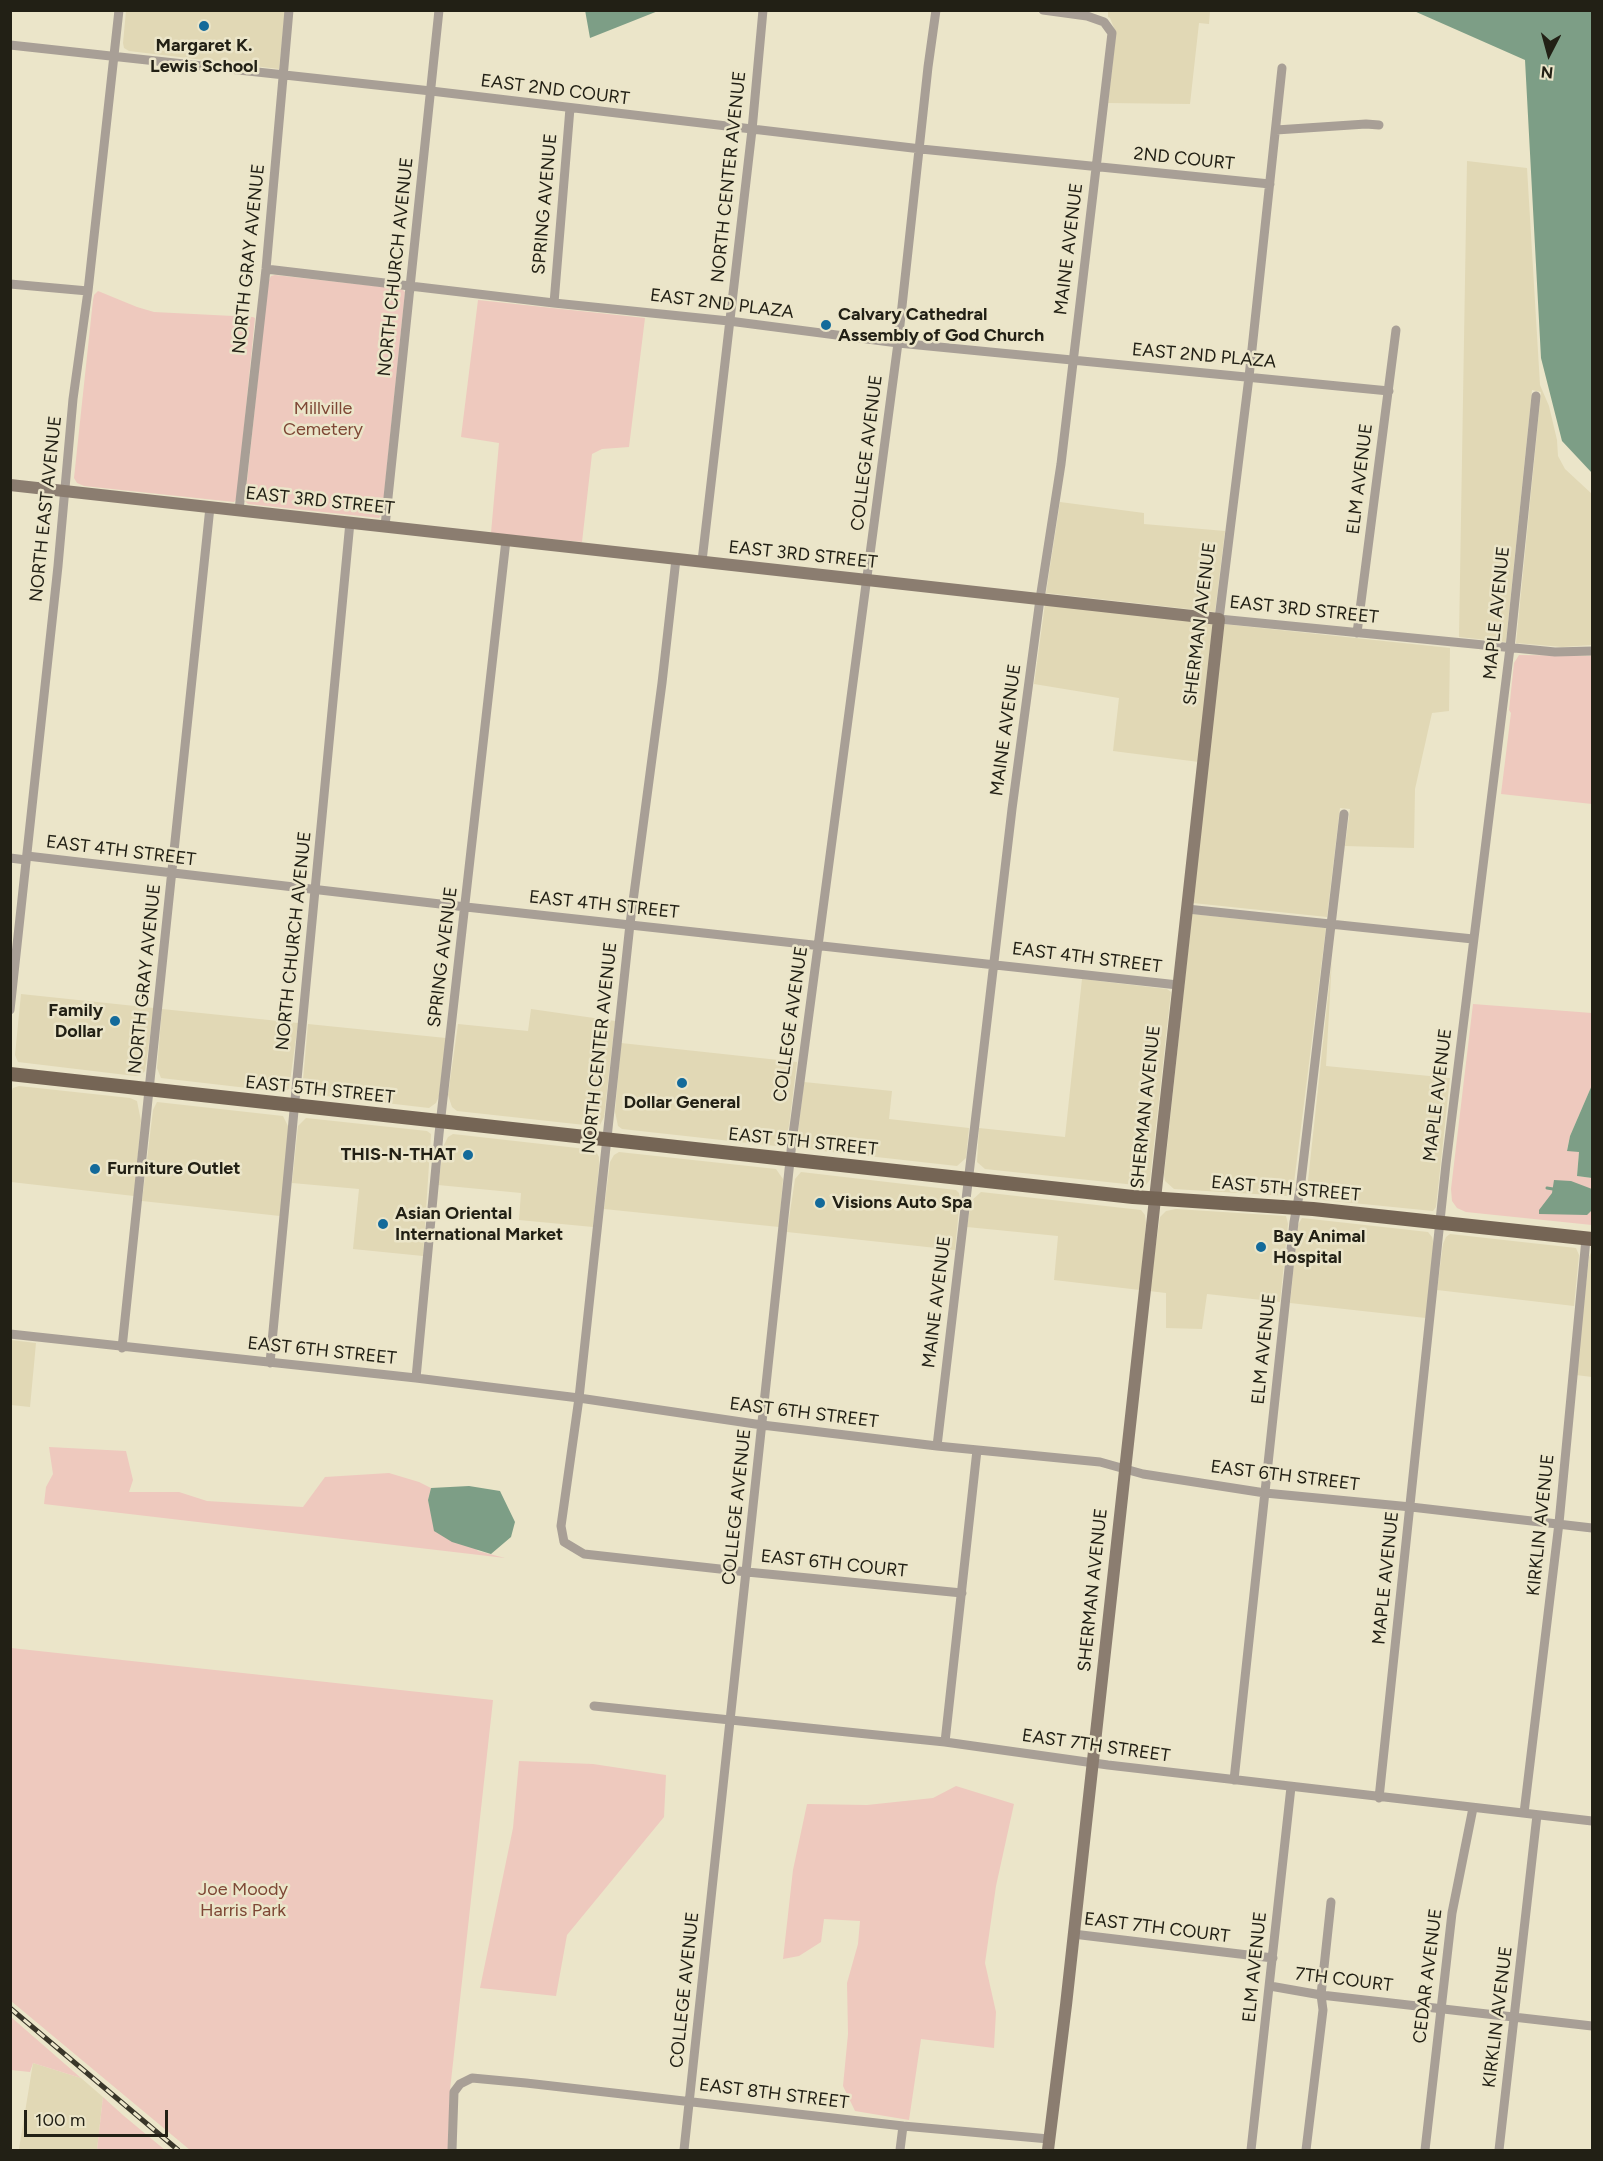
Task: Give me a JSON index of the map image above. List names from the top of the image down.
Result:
{
  "streets": {
    "main road": ["EAST 5TH STREET"],
    "street": [
      "EAST 2ND COURT",
      "2ND COURT",
      "NORTH CENTER AVENUE",
      "SPRING AVENUE",
      "MAINE AVENUE",
      "NORTH GRAY AVENUE",
      "NORTH CHURCH AVENUE",
      "EAST 2ND PLAZA",
      "COLLEGE AVENUE",
      "ELM AVENUE",
      "EAST 3RD STREET",
      "NORTH EAST AVENUE",
      "MAPLE AVENUE",
      "SHERMAN AVENUE",
      "EAST 4TH STREET",
      "EAST 6TH STREET",
      "KIRKLIN AVENUE",
      "EAST 6TH COURT",
      "EAST 7TH STREET",
      "EAST 7TH COURT",
      "CEDAR AVENUE",
      "7TH COURT",
      "EAST 8TH STREET"
    ]
  },
  "crossings": [
    ["EAST 2ND COURT", "2ND COURT"],
    ["EAST 2ND COURT", "NORTH CENTER AVENUE"],
    ["EAST 2ND COURT", "SPRING AVENUE"],
    ["EAST 2ND COURT", "MAINE AVENUE"],
    ["EAST 2ND COURT", "NORTH GRAY AVENUE"],
    ["EAST 2ND COURT", "NORTH CHURCH AVENUE"],
    ["EAST 2ND COURT", "COLLEGE AVENUE"],
    ["EAST 2ND COURT", "NORTH EAST AVENUE"],
    ["2ND COURT", "MAINE AVENUE"],
    ["2ND COURT", "SHERMAN AVENUE"],
    ["NORTH CENTER AVENUE", "EAST 2ND PLAZA"],
    ["NORTH CENTER AVENUE", "EAST 3RD STREET"],
    ["NORTH CENTER AVENUE", "EAST 4TH STREET"],
    ["NORTH CENTER AVENUE", "EAST 5TH STREET"],
    ["NORTH CENTER AVENUE", "EAST 6TH STREET"],
    ["NORTH CENTER AVENUE", "EAST 6TH COURT"],
    ["SPRING AVENUE", "EAST 2ND PLAZA"],
    ["SPRING AVENUE", "EAST 3RD STREET"],
    ["SPRING AVENUE", "EAST 4TH STREET"],
    ["SPRING AVENUE", "EAST 5TH STREET"],
    ["SPRING AVENUE", "EAST 6TH STREET"],
    ["MAINE AVENUE", "EAST 2ND PLAZA"],
    ["MAINE AVENUE", "EAST 3RD STREET"],
    ["MAINE AVENUE", "EAST 4TH STREET"],
    ["MAINE AVENUE", "EAST 5TH STREET"],
    ["MAINE AVENUE", "EAST 6TH STREET"],
    ["NORTH GRAY AVENUE", "EAST 2ND PLAZA"],
    ["NORTH GRAY AVENUE", "EAST 3RD STREET"],
    ["NORTH GRAY AVENUE", "EAST 4TH STREET"],
    ["NORTH GRAY AVENUE", "EAST 5TH STREET"],
    ["NORTH GRAY AVENUE", "EAST 6TH STREET"],
    ["NORTH CHURCH AVENUE", "EAST 2ND PLAZA"],
    ["NORTH CHURCH AVENUE", "EAST 3RD STREET"],
    ["NORTH CHURCH AVENUE", "EAST 4TH STREET"],
    ["NORTH CHURCH AVENUE", "EAST 5TH STREET"],
    ["NORTH CHURCH AVENUE", "EAST 6TH STREET"],
    ["EAST 2ND PLAZA", "COLLEGE AVENUE"],
    ["EAST 2ND PLAZA", "ELM AVENUE"],
    ["EAST 2ND PLAZA", "SHERMAN AVENUE"],
    ["COLLEGE AVENUE", "EAST 3RD STREET"],
    ["COLLEGE AVENUE", "EAST 4TH STREET"],
    ["COLLEGE AVENUE", "EAST 5TH STREET"],
    ["COLLEGE AVENUE", "EAST 6TH STREET"],
    ["COLLEGE AVENUE", "EAST 6TH COURT"],
    ["COLLEGE AVENUE", "EAST 7TH STREET"],
    ["COLLEGE AVENUE", "EAST 8TH STREET"],
    ["ELM AVENUE", "EAST 3RD STREET"],
    ["ELM AVENUE", "EAST 5TH STREET"],
    ["ELM AVENUE", "EAST 6TH STREET"],
    ["ELM AVENUE", "EAST 7TH STREET"],
    ["ELM AVENUE", "EAST 7TH COURT"],
    ["ELM AVENUE", "7TH COURT"],
    ["EAST 3RD STREET", "NORTH EAST AVENUE"],
    ["EAST 3RD STREET", "MAPLE AVENUE"],
    ["EAST 3RD STREET", "SHERMAN AVENUE"],
    ["NORTH EAST AVENUE", "EAST 4TH STREET"],
    ["MAPLE AVENUE", "EAST 5TH STREET"],
    ["MAPLE AVENUE", "EAST 6TH STREET"],
    ["MAPLE AVENUE", "EAST 7TH STREET"],
    ["SHERMAN AVENUE", "EAST 4TH STREET"],
    ["SHERMAN AVENUE", "EAST 5TH STREET"],
    ["SHERMAN AVENUE", "EAST 6TH STREET"],
    ["SHERMAN AVENUE", "EAST 7TH STREET"],
    ["SHERMAN AVENUE", "EAST 7TH COURT"],
    ["SHERMAN AVENUE", "EAST 8TH STREET"],
    ["EAST 5TH STREET", "KIRKLIN AVENUE"],
    ["EAST 6TH STREET", "KIRKLIN AVENUE"],
    ["KIRKLIN AVENUE", "EAST 7TH STREET"],
    ["KIRKLIN AVENUE", "7TH COURT"],
    ["EAST 7TH STREET", "CEDAR AVENUE"],
    ["CEDAR AVENUE", "7TH COURT"]
  ],
  "parks": ["Millville Cemetery", "Joe Moody Harris Park"],
  "places": [
    "Margaret K. Lewis School",
    "Calvary Cathedral Assembly of God Church",
    "Family Dollar",
    "Dollar General",
    "THIS-N-THAT",
    "Furniture Outlet",
    "Visions Auto Spa",
    "Asian Oriental International Market",
    "Bay Animal Hospital"
  ],
  "scale_bar": "100 m",
  "north": "bottom"
}
